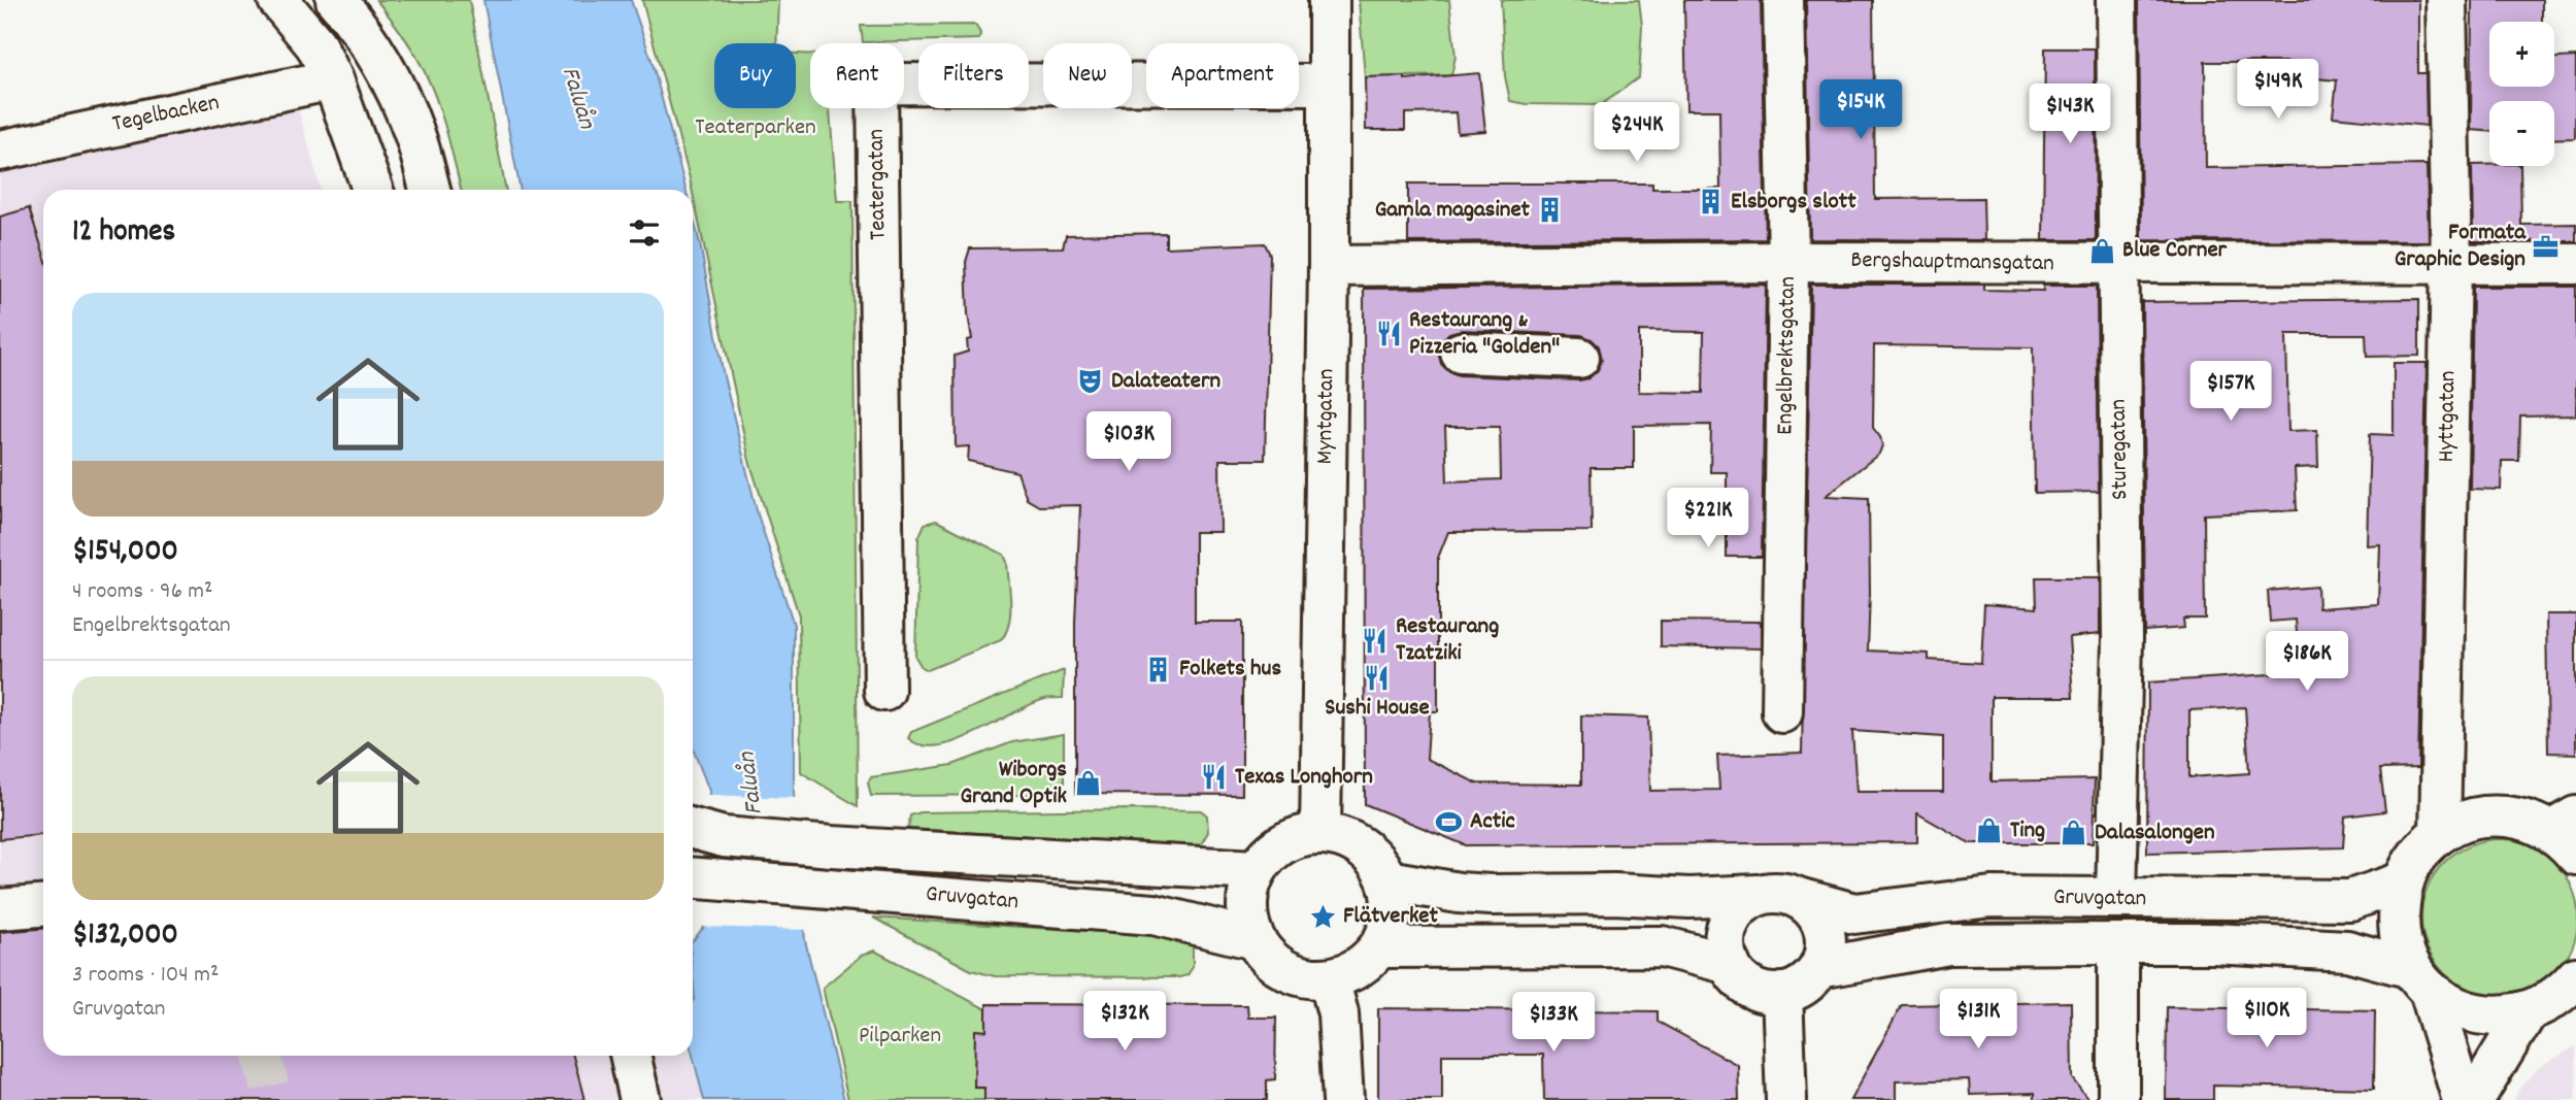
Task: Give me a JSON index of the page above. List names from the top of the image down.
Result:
{
  "streets": {
    "street": [
      "Tegelbacken",
      "Teatergatan",
      "Bergshauptmansgatan",
      "Engelbrektsgatan",
      "Myntgatan",
      "Hyttgatan",
      "Sturegatan",
      "Gruvgatan"
    ]
  },
  "crossings": [
    ["Teatergatan", "Myntgatan"],
    ["Bergshauptmansgatan", "Engelbrektsgatan"],
    ["Bergshauptmansgatan", "Myntgatan"],
    ["Bergshauptmansgatan", "Hyttgatan"],
    ["Bergshauptmansgatan", "Sturegatan"],
    ["Myntgatan", "Gruvgatan"],
    ["Sturegatan", "Gruvgatan"]
  ],
  "water": ["Faluån"],
  "parks": ["Teaterparken", "Pilparken"],
  "places": {
    "building": ["Elsborgs slott", "Gamla magasinet", "Folkets hus"],
    "office": ["Formata Graphic Design"],
    "shop": [
      "Blue Corner",
      "Wiborgs Grand Optik",
      "Ting",
      "Dalasalongen"
    ],
    "restaurant": [
      "Restaurang & Pizzeria \"Golden\"",
      "Restaurang Tzatziki",
      "Sushi House",
      "Texas Longhorn"
    ],
    "theatre": ["Dalateatern"],
    "sports": ["Actic"],
    "place": ["Flätverket"]
  },
  "page": {
    "map_buttons": ["+", "−"],
    "chip": [
      "Buy",
      "Rent",
      "Filters",
      "New",
      "Apartment"
    ],
    "price": [
      "$149K",
      "$154K",
      "$143K",
      "$244K",
      "$157K",
      "$103K",
      "$221K",
      "$186K",
      "$110K",
      "$131K",
      "$132K",
      "$133K"
    ],
    "heading": "12 homes",
    "list": [
      {
        "name": "$154,000",
        "note": "4 rooms · 96 m² · Engelbrektsgatan"
      },
      {
        "name": "$132,000",
        "note": "3 rooms · 104 m² · Gruvgatan"
      }
    ]
  }
}
